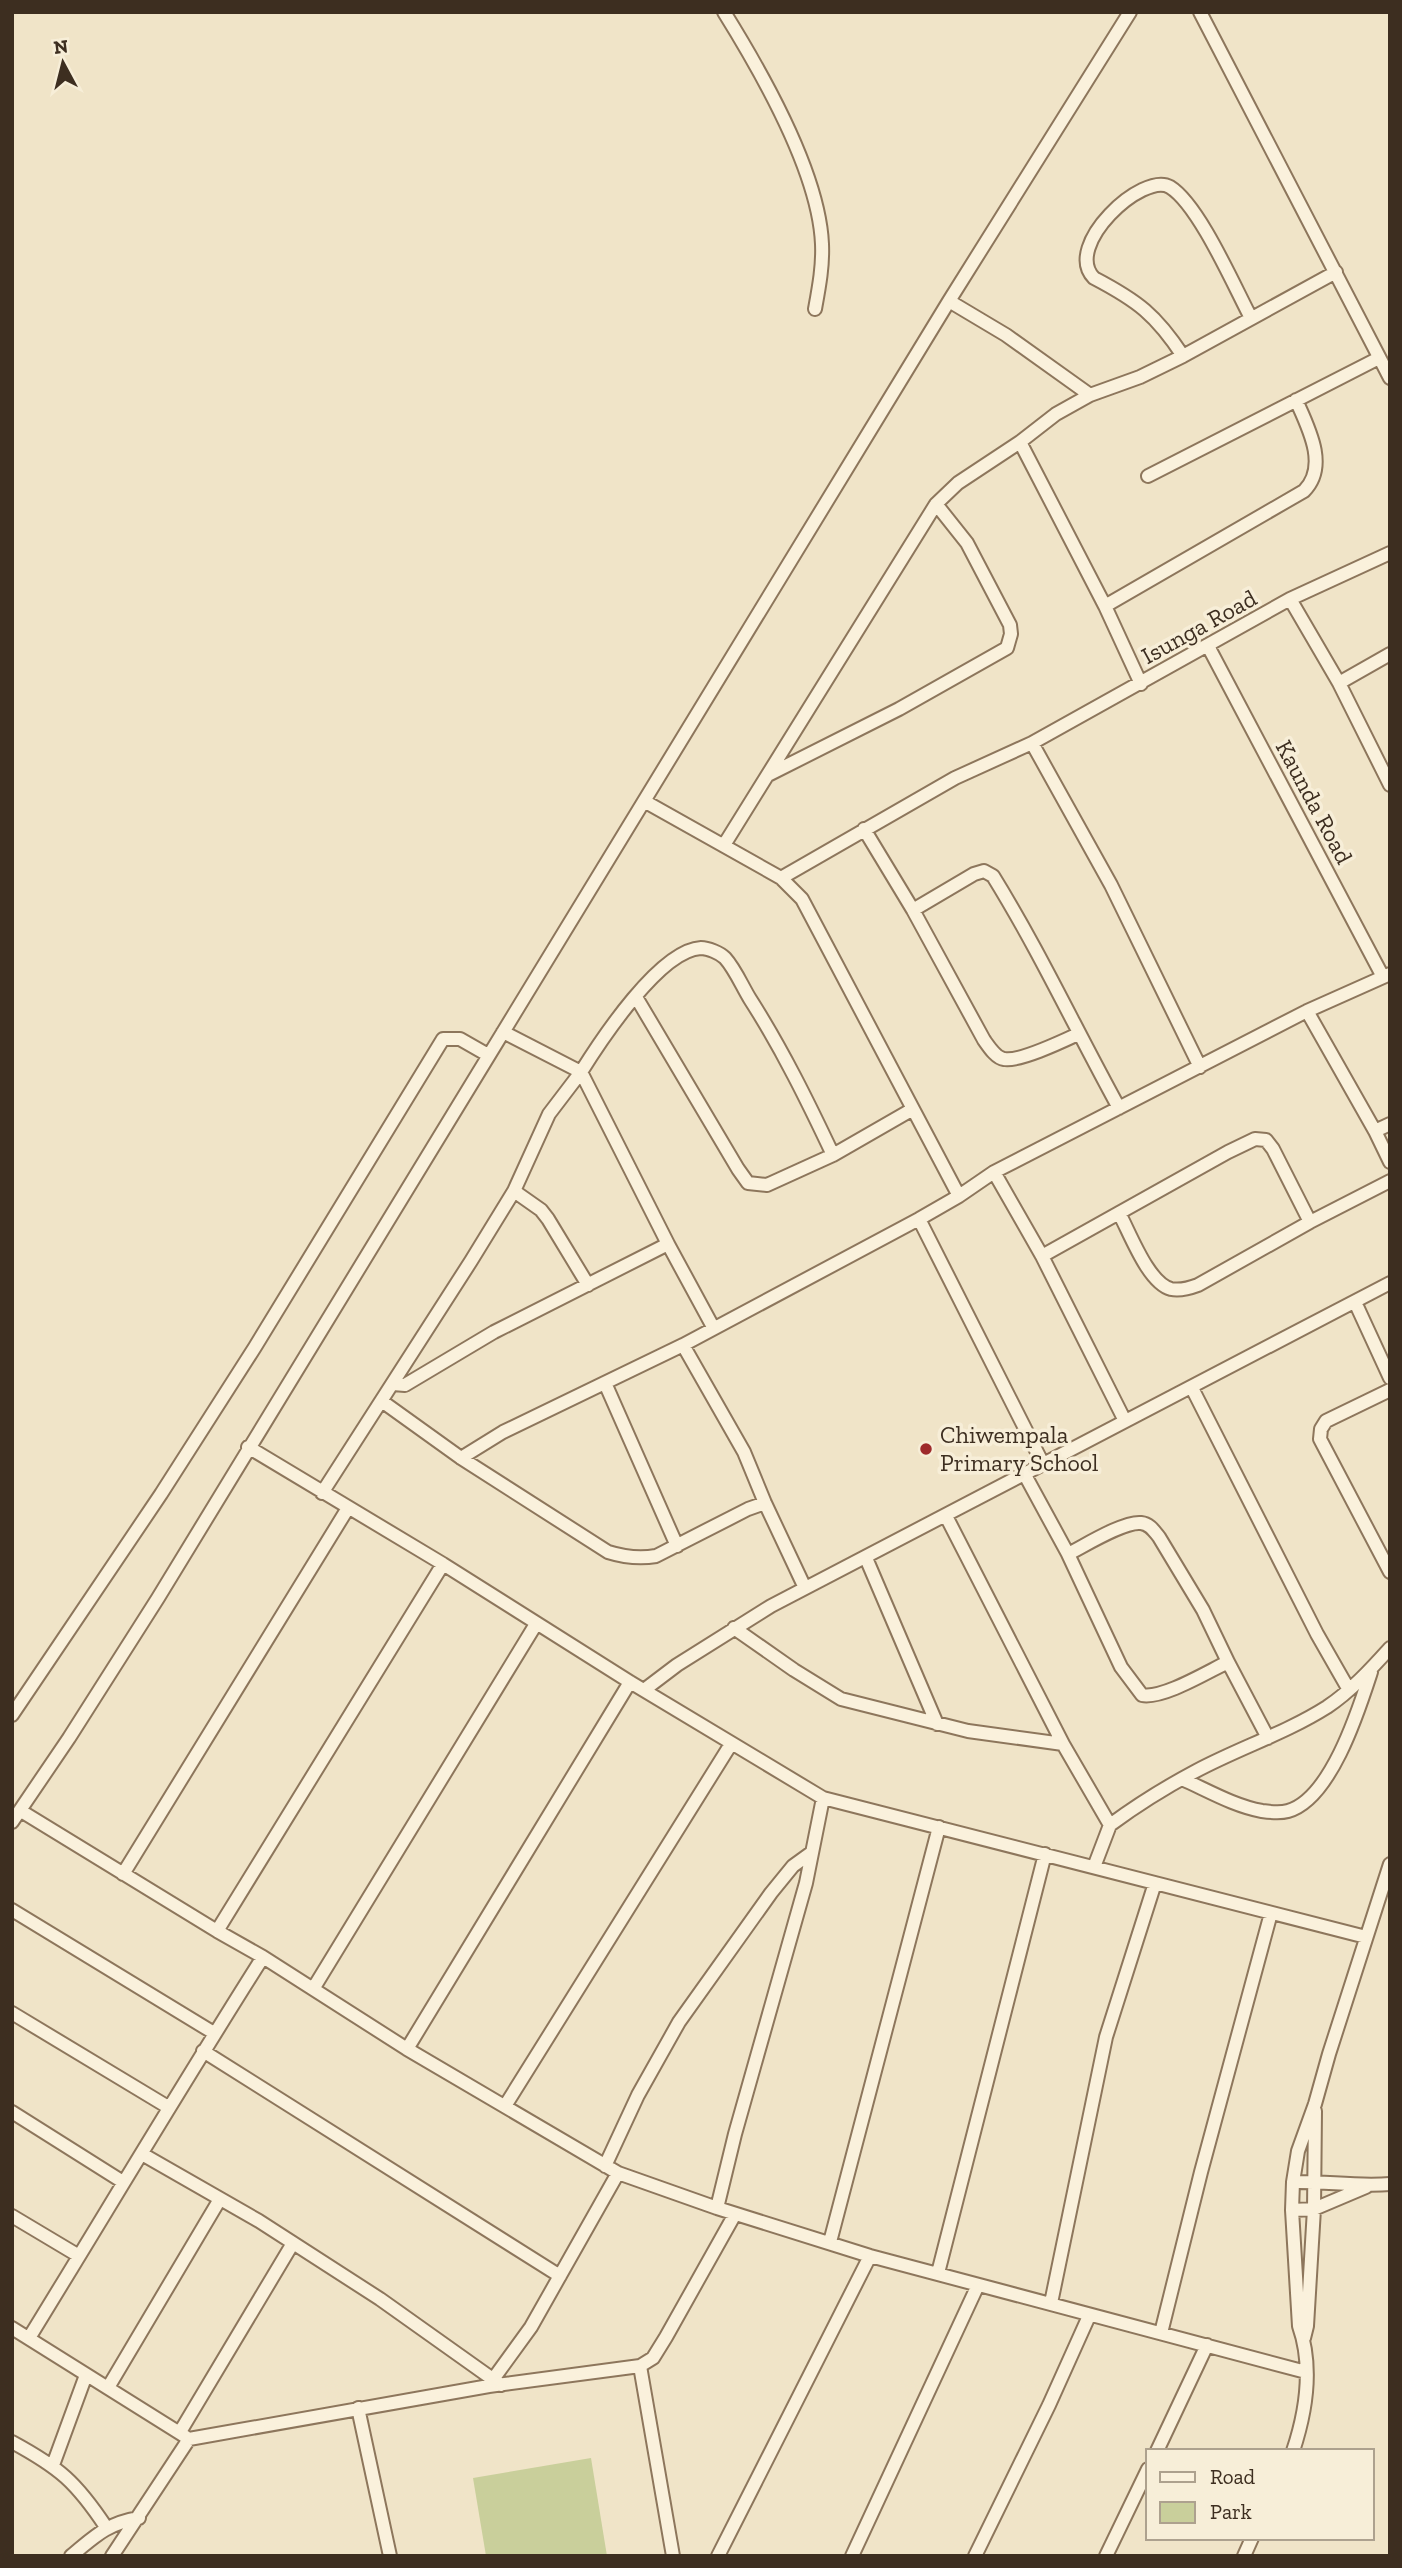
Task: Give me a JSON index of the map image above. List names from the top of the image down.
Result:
{
  "streets": {
    "street": ["Isunga Road", "Kaunda Road"]
  },
  "crossings": [
    ["Isunga Road", "Kaunda Road"]
  ],
  "places": ["Chiwempala Primary School"],
  "legend": ["Road", "Park"],
  "north": "top"
}
